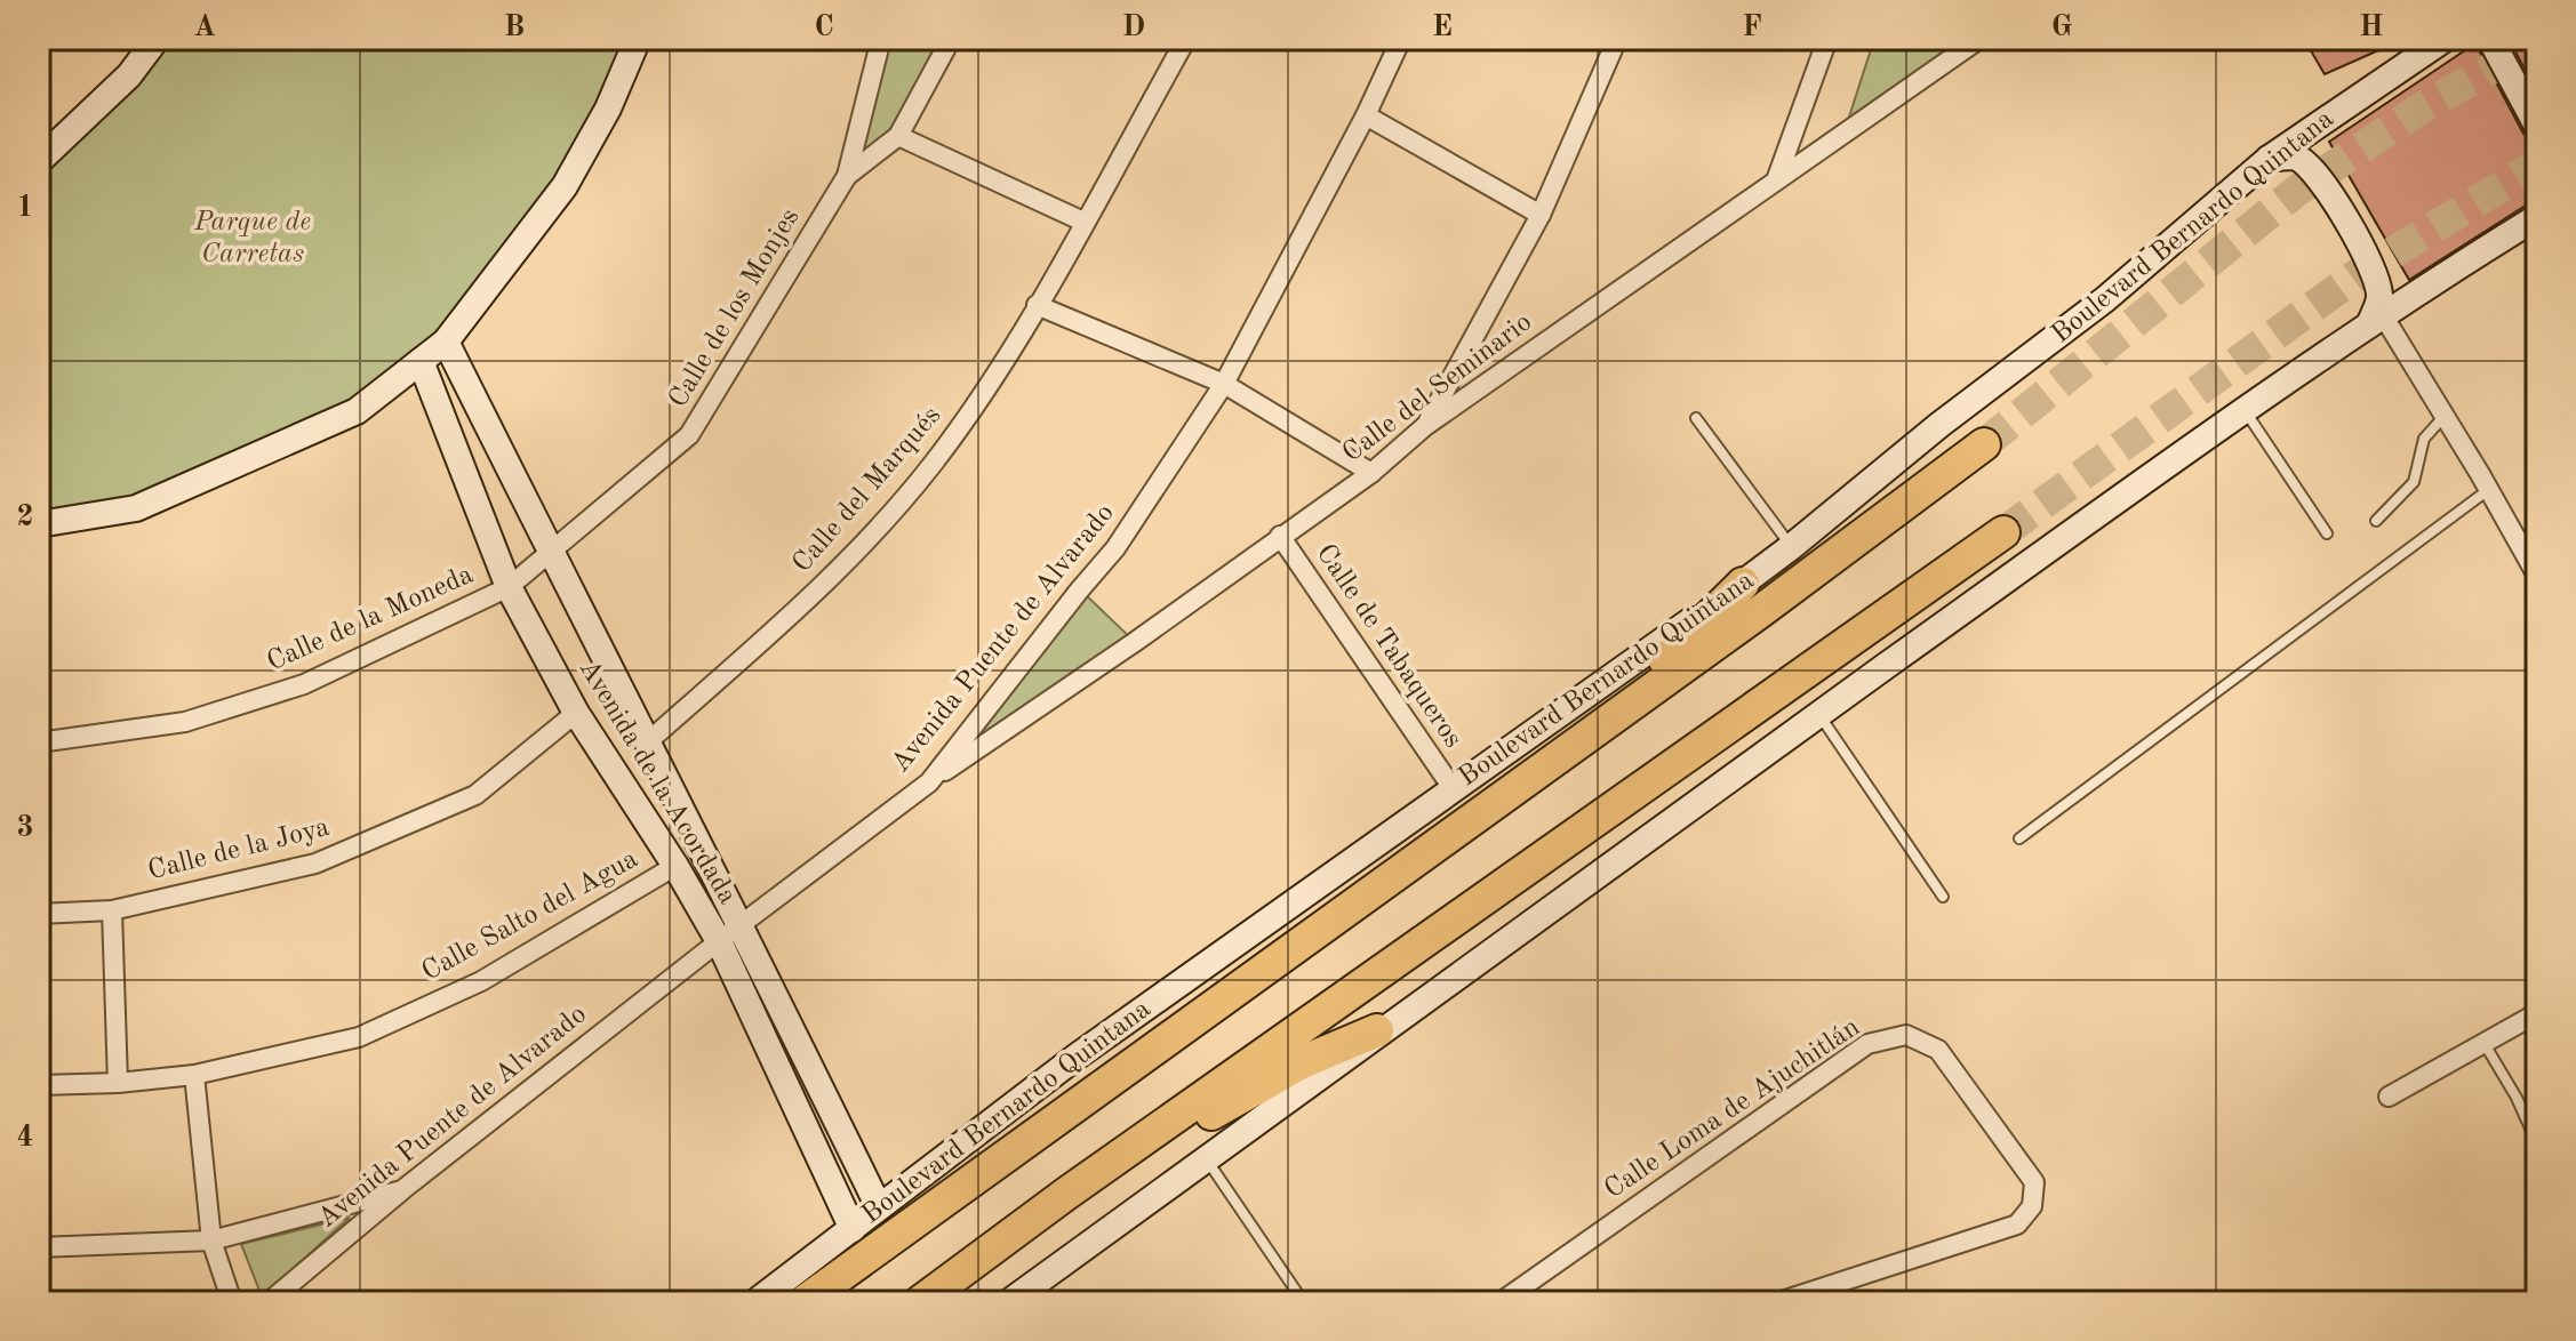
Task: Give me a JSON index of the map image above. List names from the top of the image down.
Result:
{
  "streets": {
    "highway": ["Boulevard Bernardo Quintana"],
    "main road": ["Avenida de la Acordada"],
    "street": [
      "Calle de los Monjes",
      "Calle del Seminario",
      "Calle del Marqués",
      "Calle de la Moneda",
      "Avenida Puente de Alvarado",
      "Calle de Tabaqueros",
      "Calle de la Joya",
      "Calle Salto del Agua",
      "Calle Loma de Ajuchitlán"
    ]
  },
  "crossings": [
    ["Boulevard Bernardo Quintana", "Calle de Tabaqueros"],
    ["Boulevard Bernardo Quintana", "Avenida de la Acordada"],
    ["Calle de los Monjes", "Calle de la Moneda"],
    ["Calle de los Monjes", "Avenida de la Acordada"],
    ["Calle del Seminario", "Avenida Puente de Alvarado"],
    ["Calle del Seminario", "Calle de Tabaqueros"],
    ["Calle del Marqués", "Avenida de la Acordada"],
    ["Calle de la Moneda", "Avenida de la Acordada"],
    ["Avenida Puente de Alvarado", "Avenida de la Acordada"],
    ["Avenida de la Acordada", "Calle de la Joya"],
    ["Avenida de la Acordada", "Calle Salto del Agua"]
  ],
  "parks": ["Parque de Carretas"],
  "grid": {
    "columns": [
      "A",
      "B",
      "C",
      "D",
      "E",
      "F",
      "G",
      "H"
    ],
    "rows": [
      "1",
      "2",
      "3",
      "4"
    ]
  }
}
